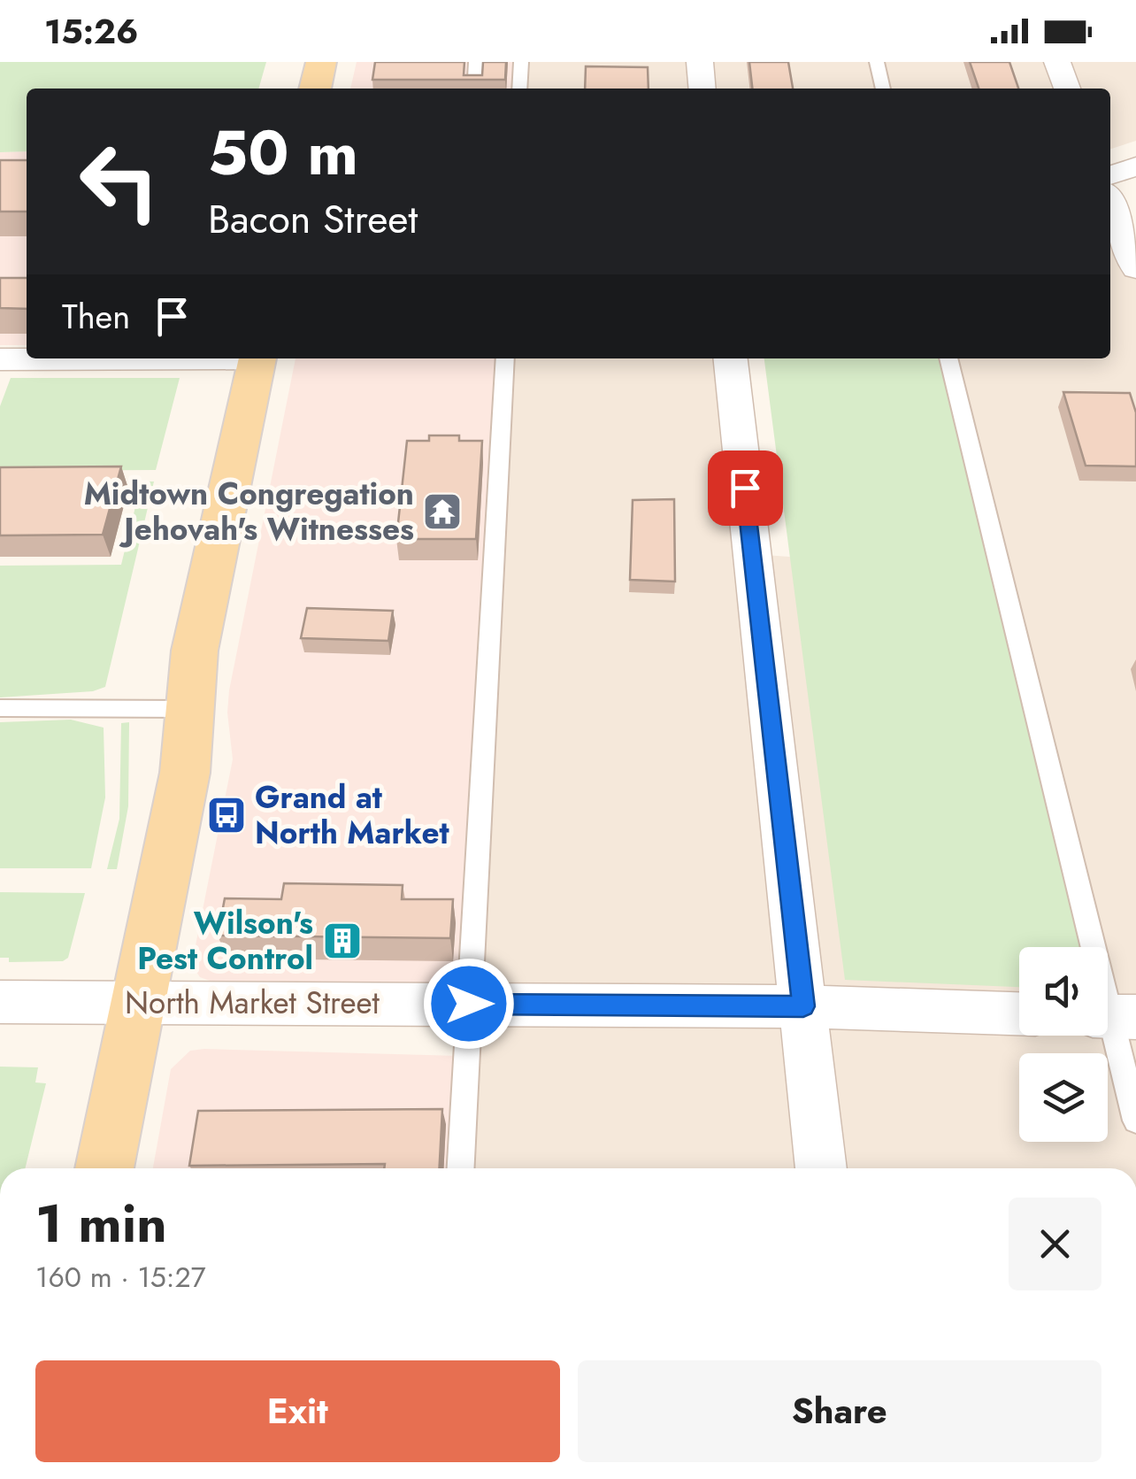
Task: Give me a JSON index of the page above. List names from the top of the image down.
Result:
{
  "streets": {
    "street": ["North Market Street"]
  },
  "places": {
    "temple": ["Midtown Congregation Jehovah's Witnesses"],
    "bus stop": ["Grand at North Market"],
    "building": ["Wilson's Pest Control"]
  },
  "page": {
    "status": "15:26",
    "turn": ["50 m", "Bacon Street"],
    "then": "Then",
    "heading": ["1 min", "160 m · 15:27"],
    "buttons": ["Exit", "Share"]
  }
}
